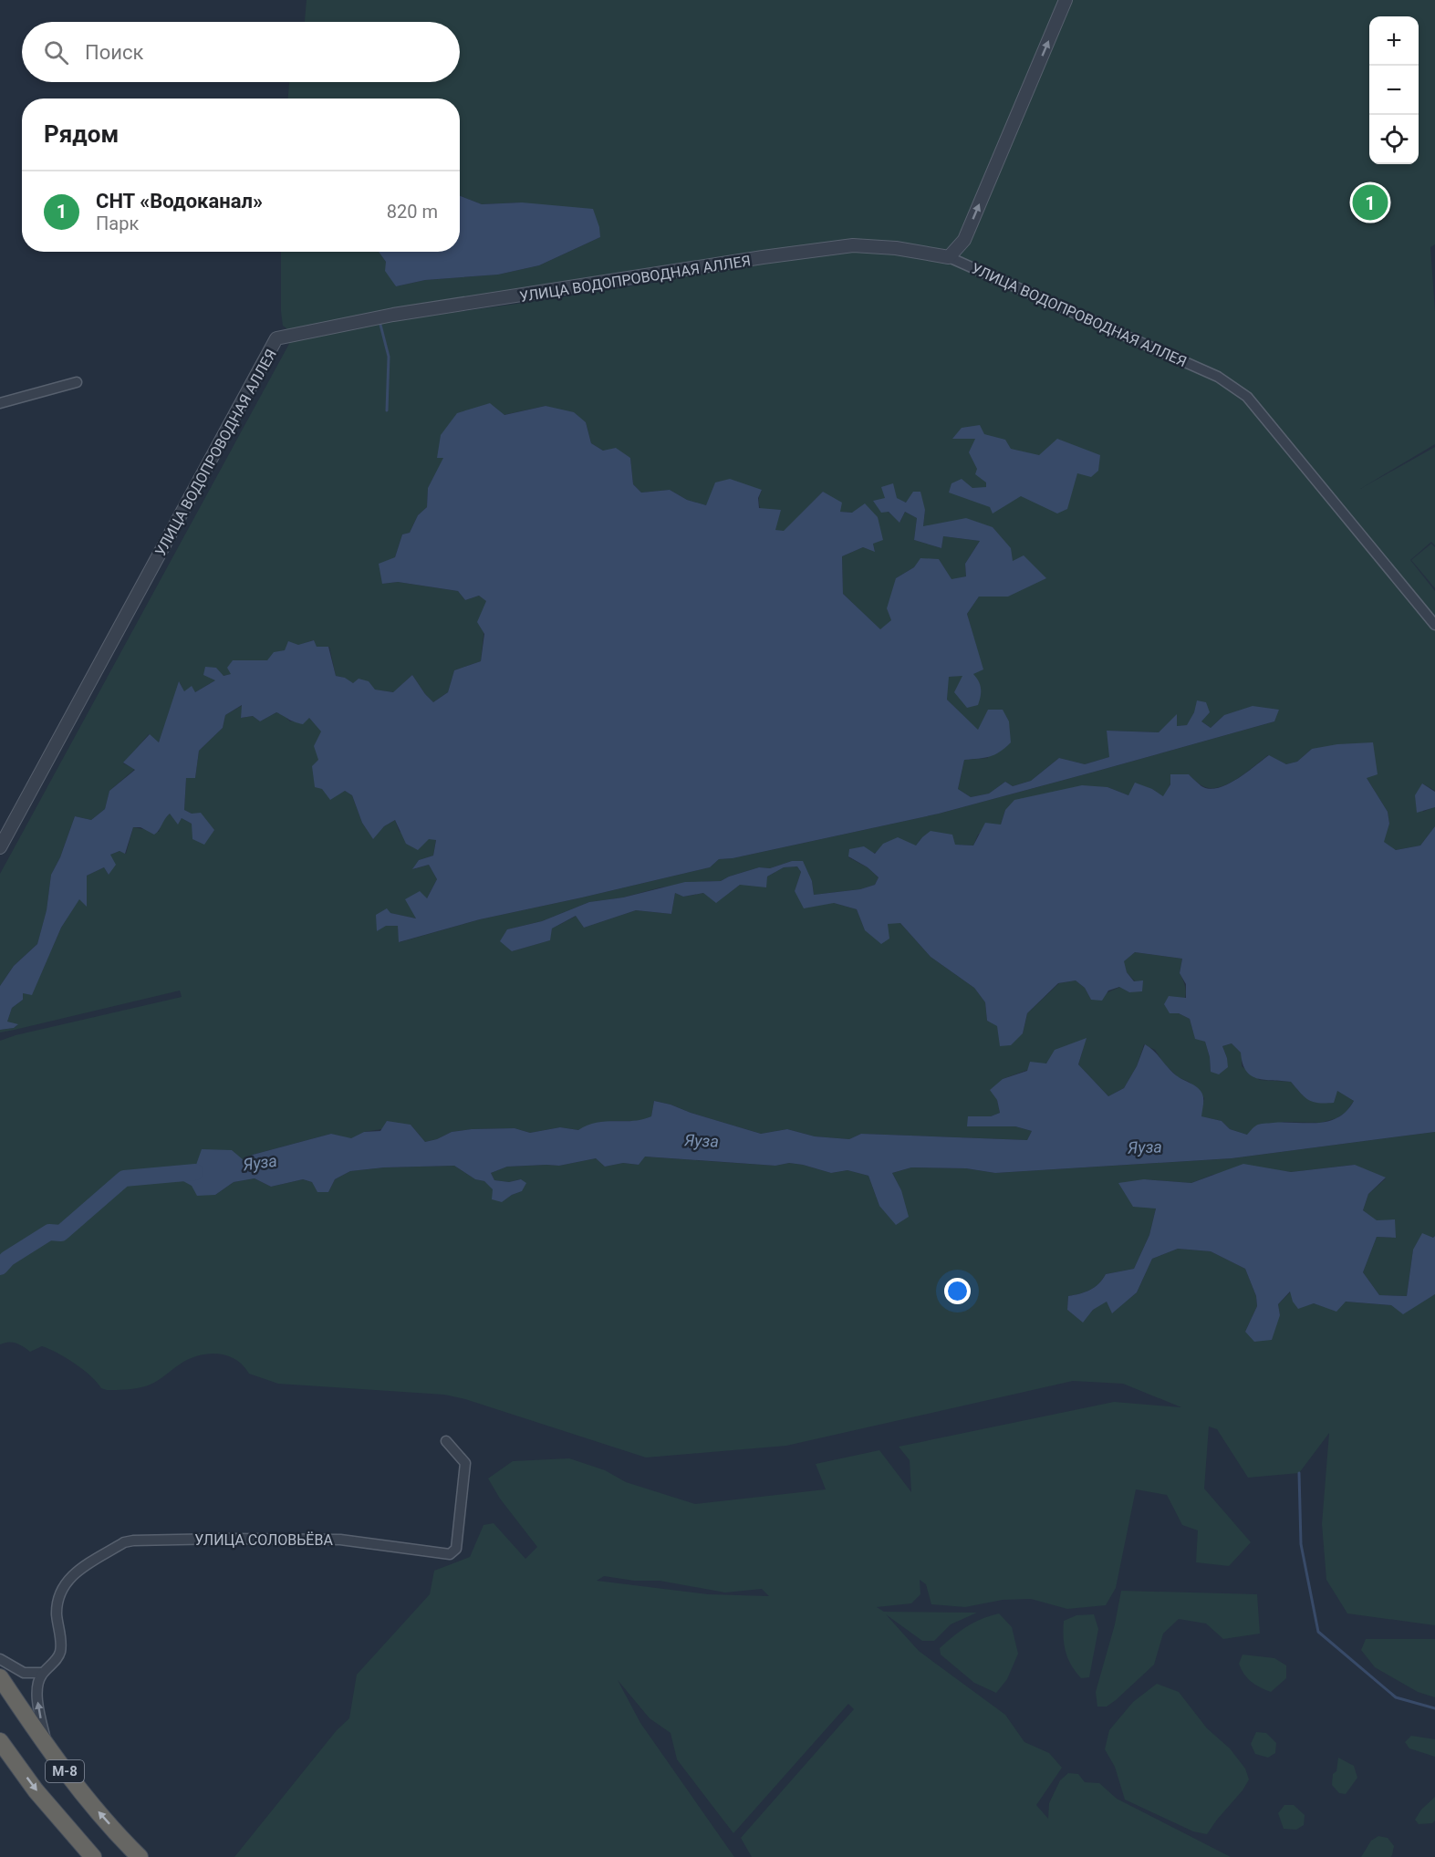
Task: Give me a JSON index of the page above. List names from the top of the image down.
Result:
{
  "streets": {
    "highway": ["М-8"],
    "street": ["УЛИЦА ВОДОПРОВОДНАЯ АЛЛЕЯ", "УЛИЦА СОЛОВЬЁВА"]
  },
  "crossings": [
    ["УЛИЦА СОЛОВЬЁВА", "М-8"]
  ],
  "water": ["Яуза"],
  "page": {
    "map_buttons": ["+", "−"],
    "search": "Поиск",
    "heading": "Рядом",
    "list": [
      {
        "mark": "1",
        "name": "СНТ «Водоканал»",
        "note": "Парк",
        "value": "820 m"
      }
    ],
    "pins": "1"
  }
}
